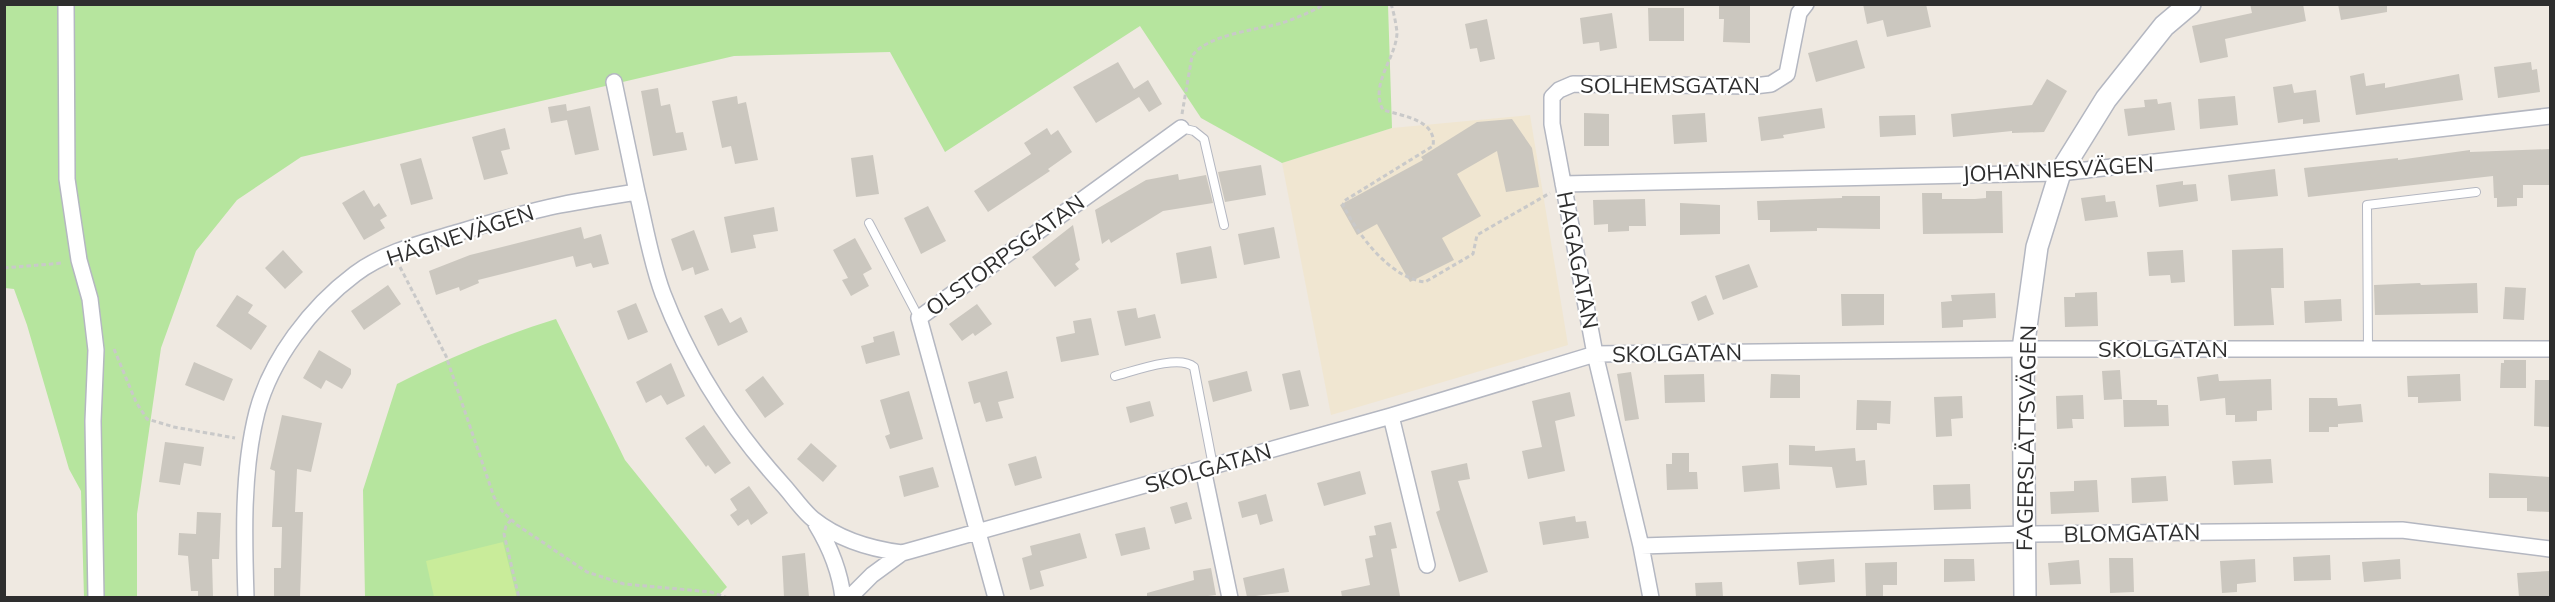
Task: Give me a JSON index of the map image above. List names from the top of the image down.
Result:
{
  "streets": {
    "street": [
      "SOLHEMSGATAN",
      "JOHANNESVÄGEN",
      "HÄGNEVÄGEN",
      "OLSTORPSGATAN",
      "HAGAGATAN",
      "SKOLGATAN",
      "FAGERSLÄTTSVÄGEN",
      "BLOMGATAN"
    ]
  },
  "crossings": [
    ["SOLHEMSGATAN", "HAGAGATAN"],
    ["JOHANNESVÄGEN", "HAGAGATAN"],
    ["JOHANNESVÄGEN", "FAGERSLÄTTSVÄGEN"],
    ["OLSTORPSGATAN", "SKOLGATAN"],
    ["HAGAGATAN", "SKOLGATAN"],
    ["HAGAGATAN", "BLOMGATAN"],
    ["SKOLGATAN", "FAGERSLÄTTSVÄGEN"],
    ["FAGERSLÄTTSVÄGEN", "BLOMGATAN"]
  ]
}
